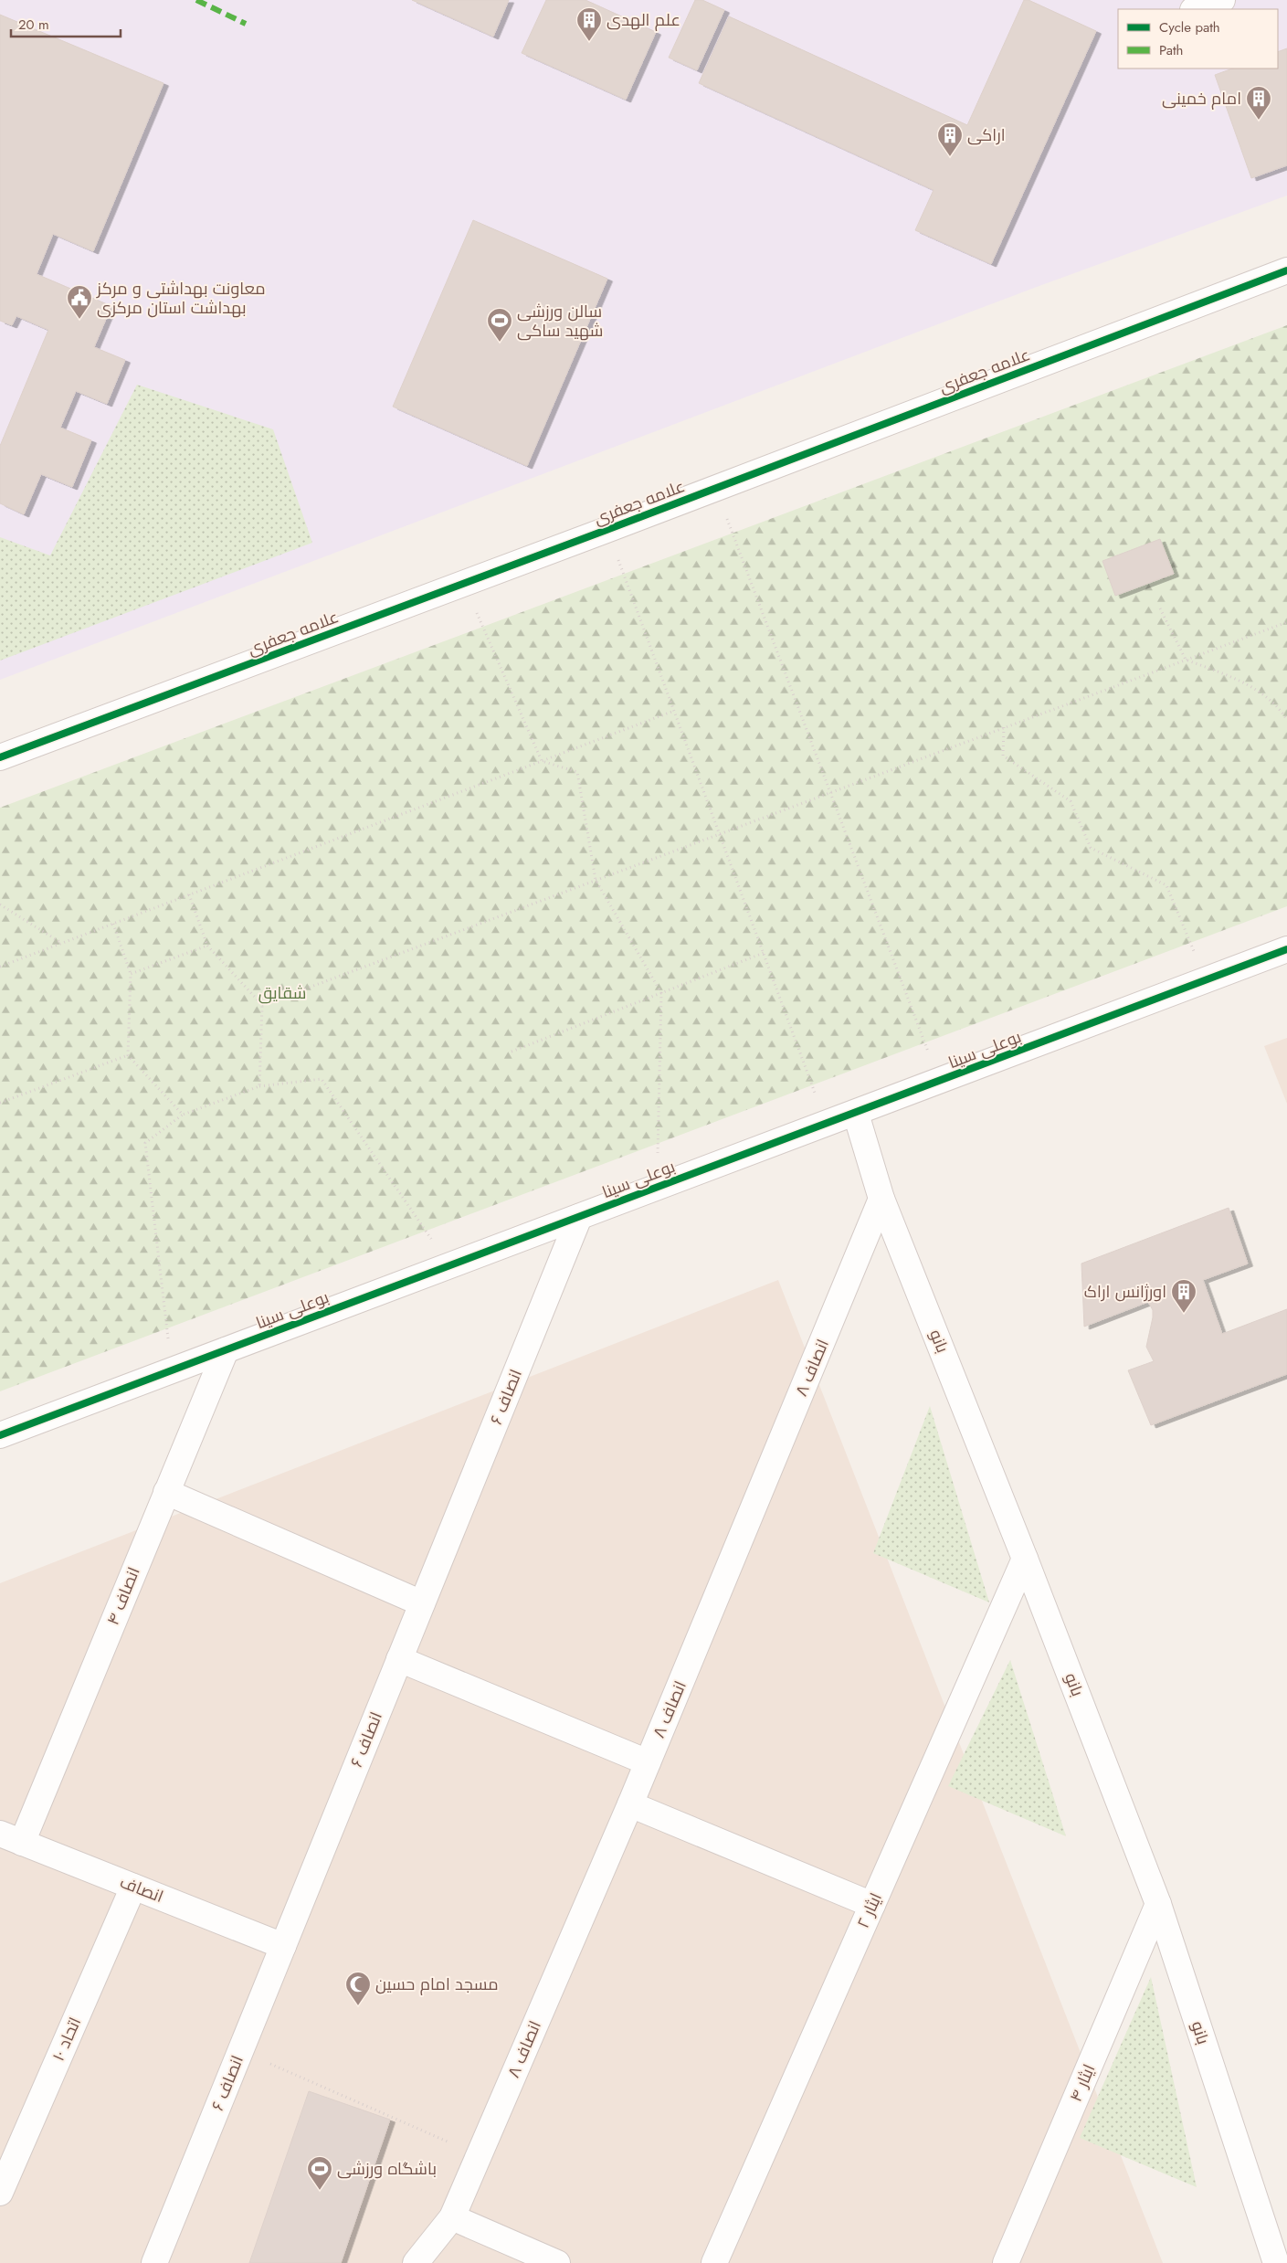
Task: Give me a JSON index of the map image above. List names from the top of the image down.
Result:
{
  "streets": {
    "street": [
      "علامه جعفری",
      "بوعلی سینا",
      "بانو",
      "انصاف ۸",
      "انصاف ۶",
      "انصاف ۴",
      "انصاف",
      "ایثار ۲",
      "اتحاد ۱۰",
      "ایثار ۴"
    ]
  },
  "crossings": [
    ["بوعلی سینا", "بانو"],
    ["بوعلی سینا", "انصاف ۶"],
    ["بوعلی سینا", "انصاف ۴"],
    ["بانو", "انصاف ۸"],
    ["بانو", "ایثار ۲"],
    ["بانو", "ایثار ۴"],
    ["انصاف ۶", "انصاف"],
    ["انصاف ۴", "انصاف"],
    ["انصاف", "اتحاد ۱۰"]
  ],
  "parks": ["شقایق"],
  "places": {
    "building": [
      "علم الهدی",
      "امام خمینی",
      "اراکی",
      "اورژانس اراک"
    ],
    "public building": ["معاونت بهداشتی و مرکز بهداشت استان مرکزی"],
    "sports": ["سالن ورزشی شهید ساکی", "باشگاه ورزشی"],
    "mosque": ["مسجد امام حسین"]
  },
  "legend": ["Cycle path", "Path"],
  "scale_bar": "20 m"
}
